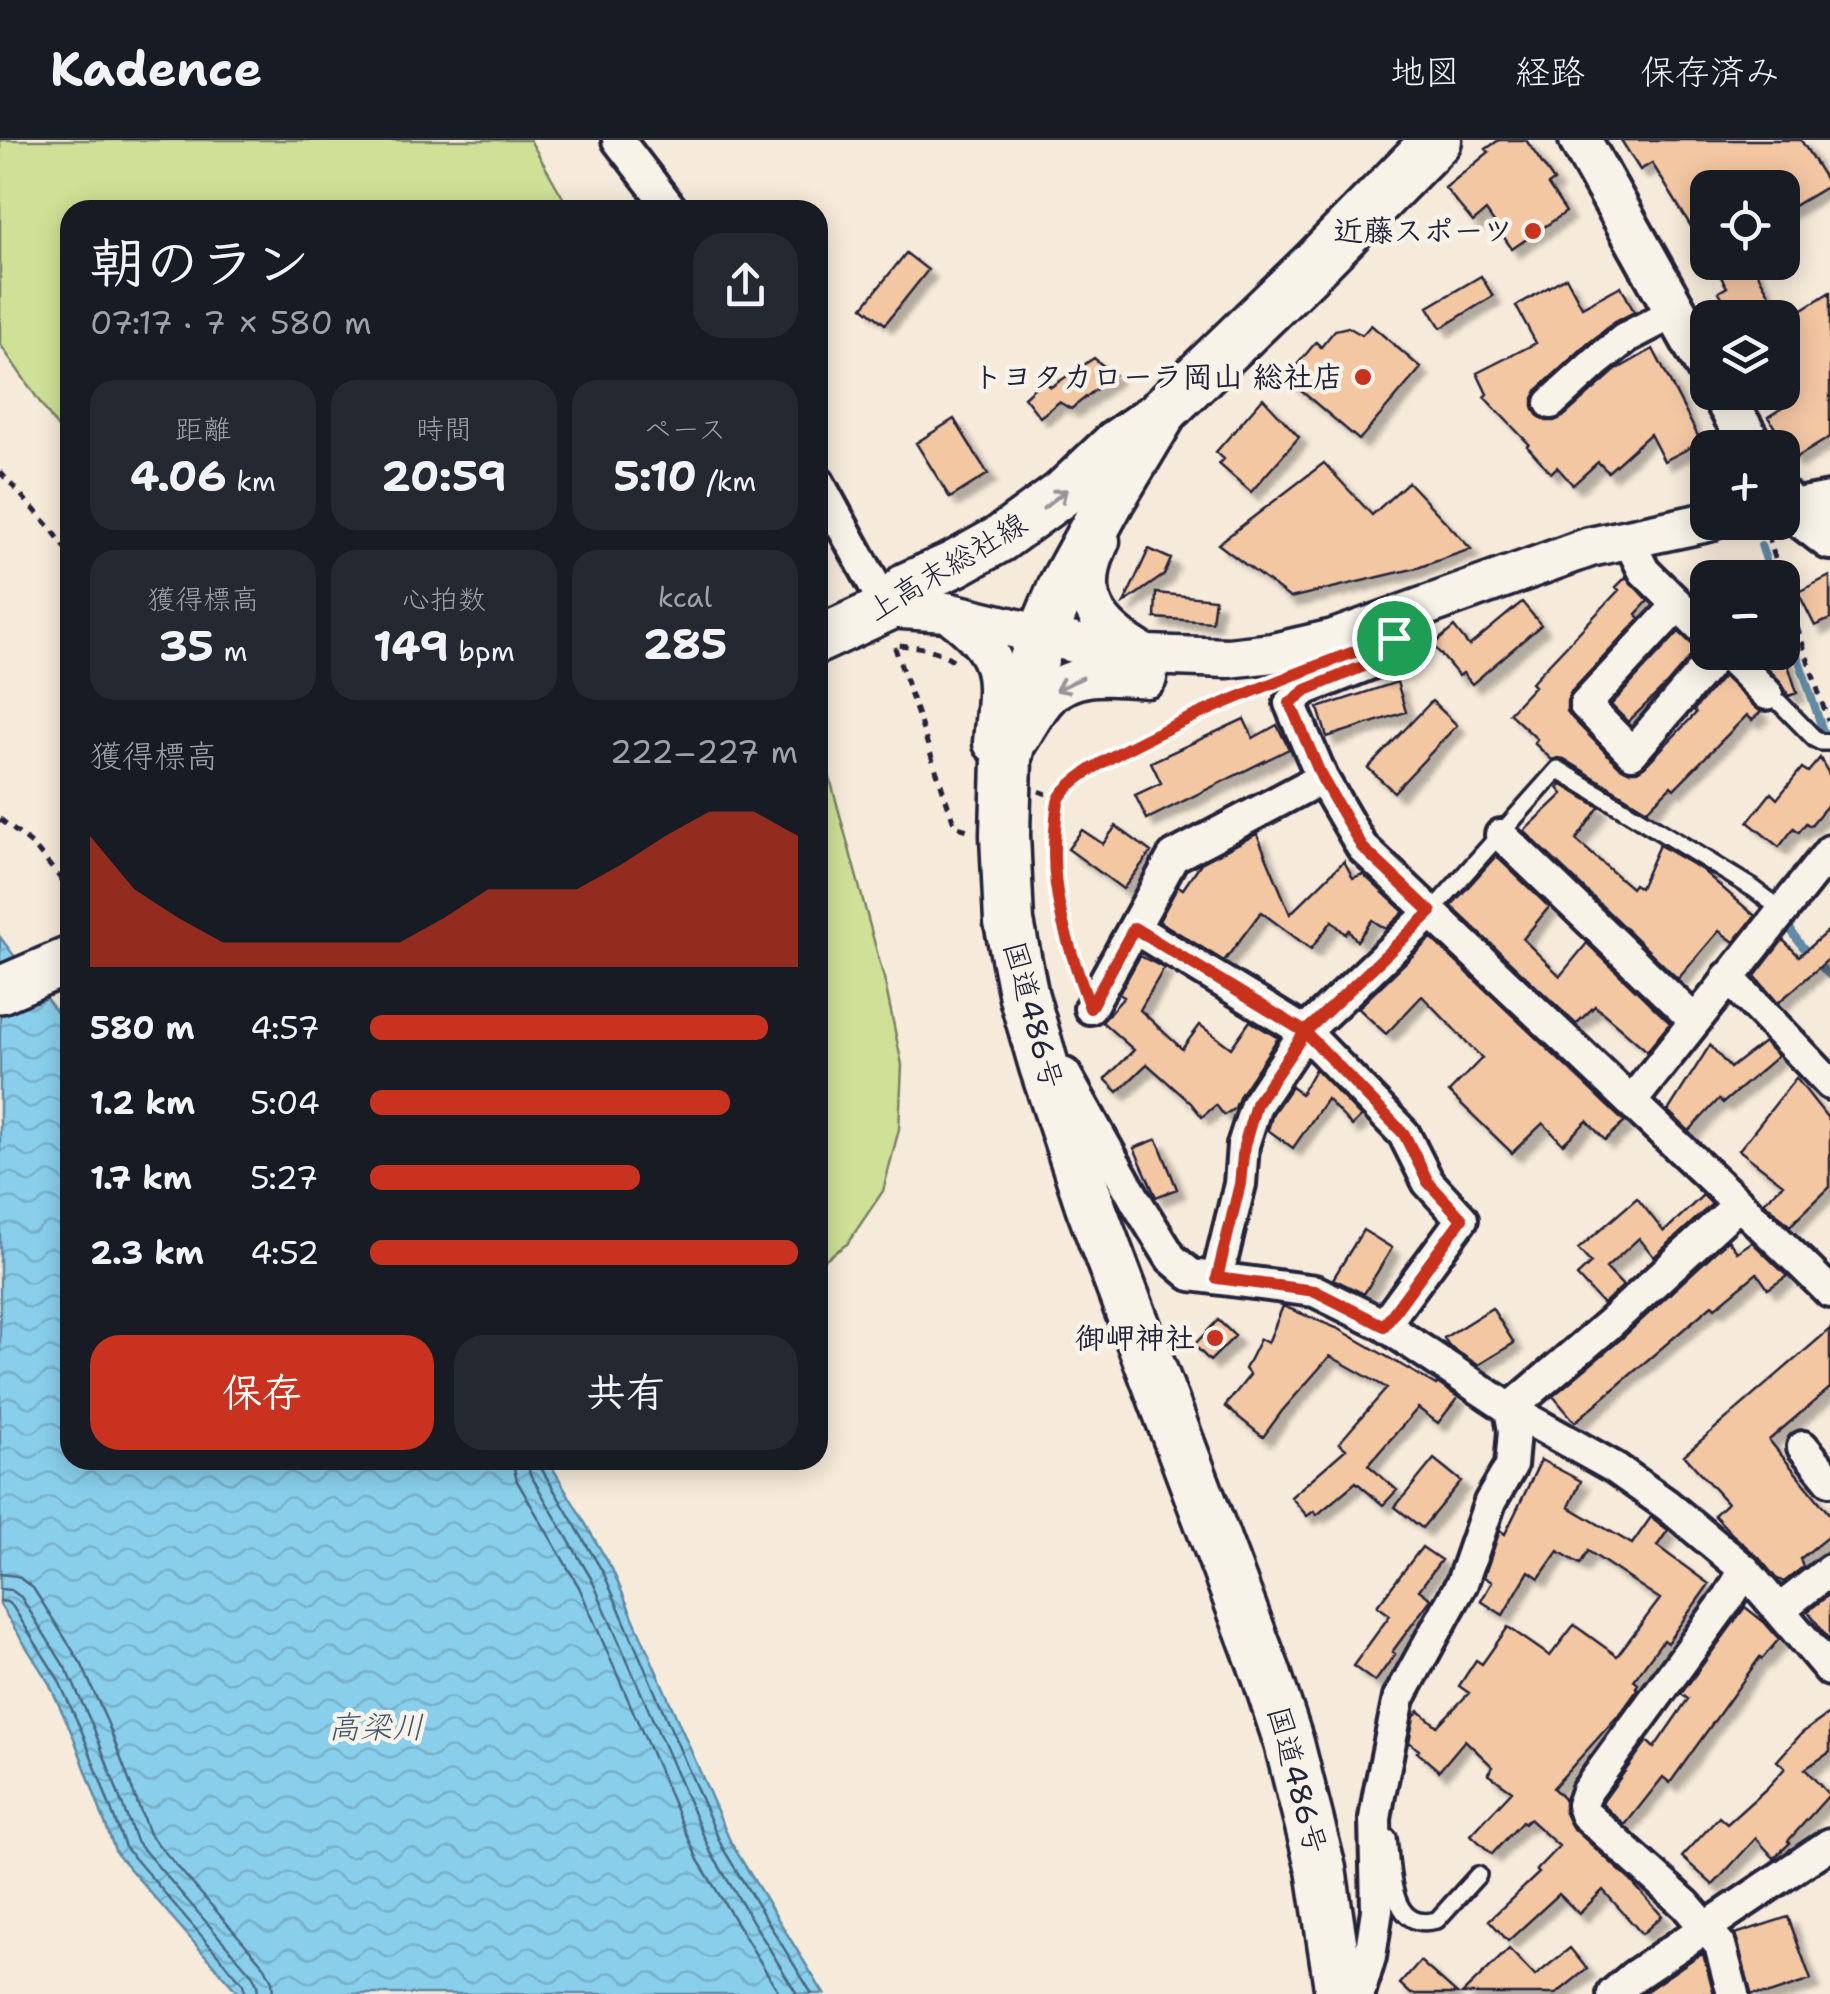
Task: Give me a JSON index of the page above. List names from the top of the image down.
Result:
{
  "streets": {
    "highway": ["国道486号"],
    "main road": ["上高末総社線"]
  },
  "crossings": [
    ["上高末総社線", "国道486号"]
  ],
  "one_way": ["上高末総社線"],
  "water": ["高梁川"],
  "places": ["近藤スポーツ", "トヨタカローラ岡山 総社店", "御岬神社"],
  "page": {
    "header": "Kadence",
    "nav": ["地図", "経路", "保存済み"],
    "map_buttons": ["+", "−"],
    "heading": ["朝のラン", "07:17 · 7 × 580 m"],
    "stats": [
      ["距離", "4.06 km"],
      ["時間", "20:59"],
      ["ペース", "5:10 /km"],
      ["獲得標高", "35 m"],
      ["心拍数", "149 bpm"],
      ["kcal", "285"]
    ],
    "chart": ["獲得標高", "222–227 m"],
    "list": [
      {
        "name": "580 m",
        "note": "4:57"
      },
      {
        "name": "1.2 km",
        "note": "5:04"
      },
      {
        "name": "1.7 km",
        "note": "5:27"
      },
      {
        "name": "2.3 km",
        "note": "4:52"
      }
    ],
    "buttons": ["保存", "共有"]
  }
}
